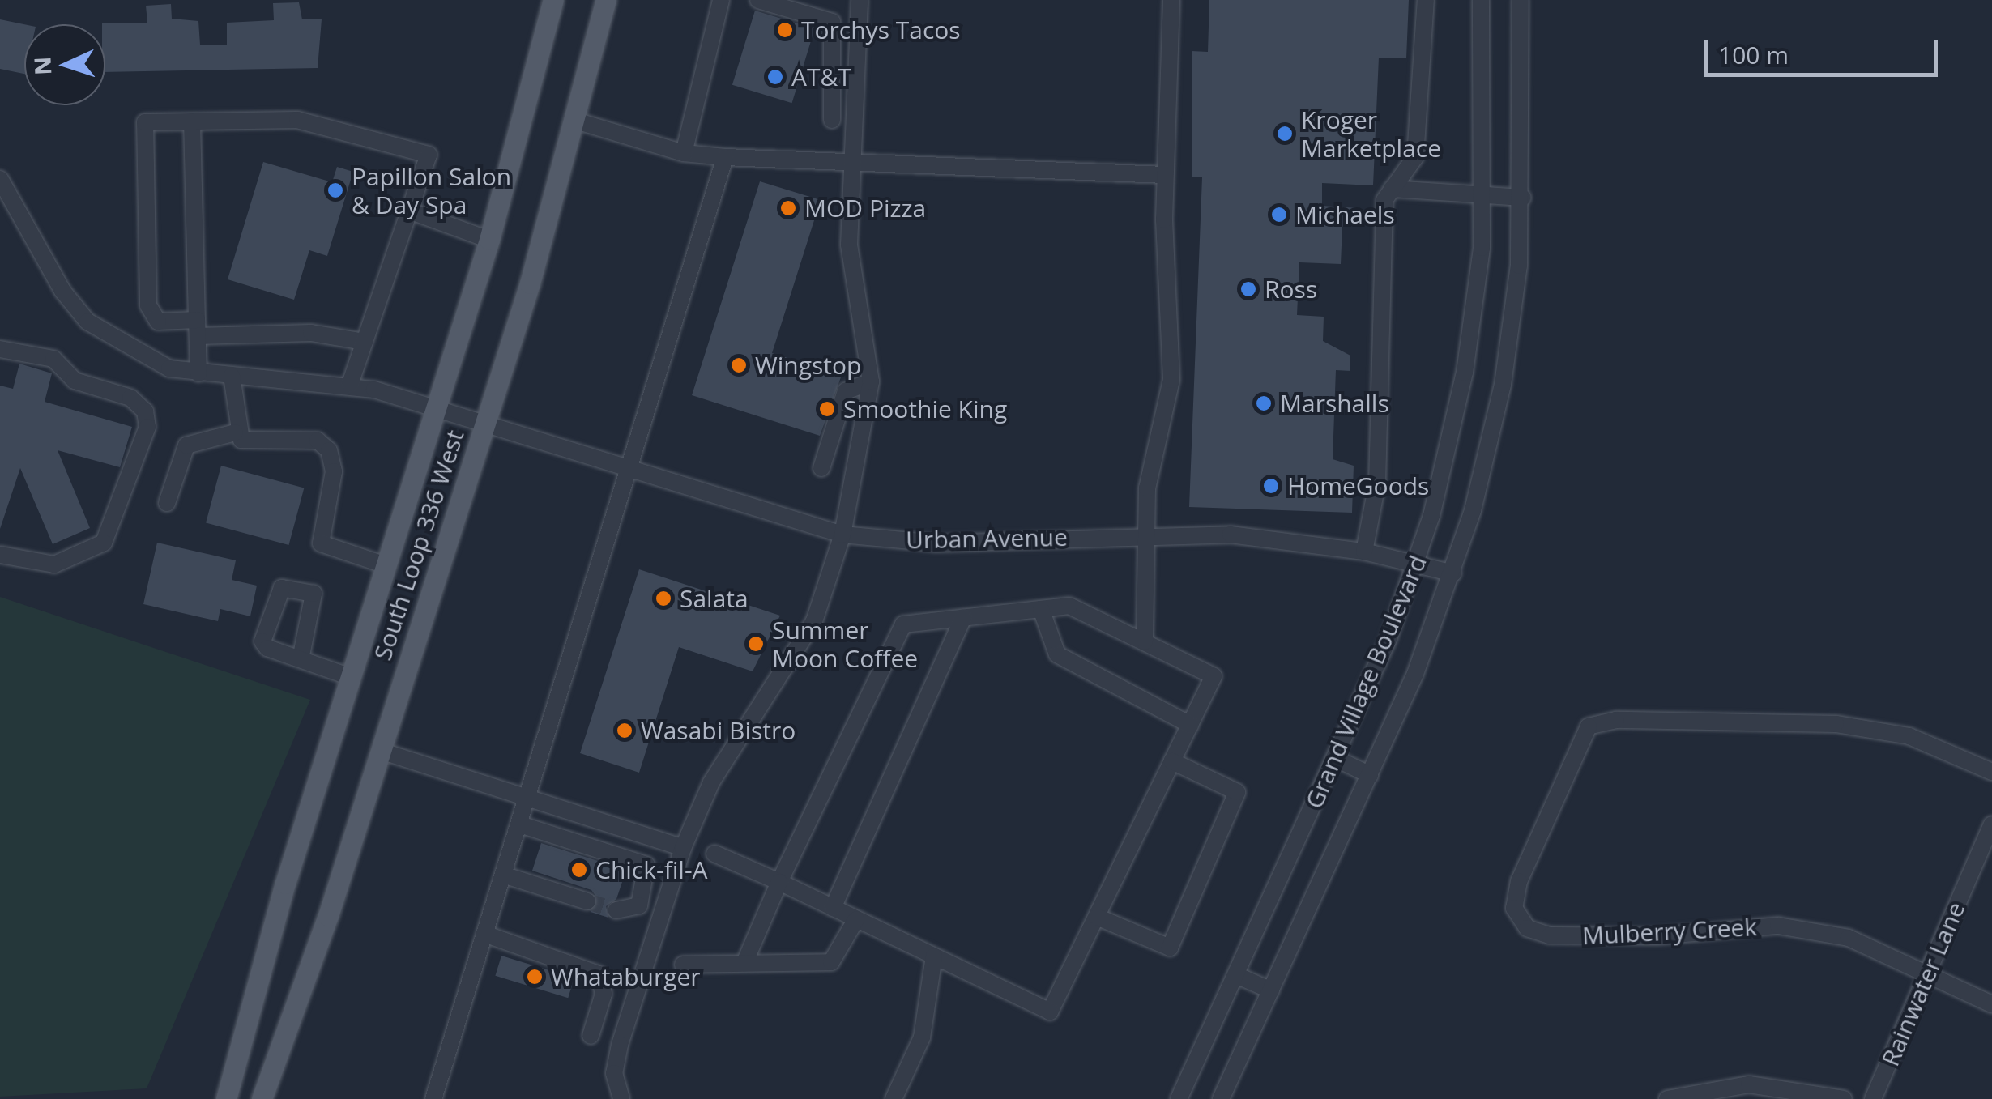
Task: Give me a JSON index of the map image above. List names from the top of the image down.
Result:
{
  "streets": {
    "main road": ["South Loop 336 West"],
    "street": [
      "Urban Avenue",
      "Grand Village Boulevard",
      "Mulberry Creek",
      "Rainwater Lane"
    ]
  },
  "crossings": [
    ["Urban Avenue", "South Loop 336 West"],
    ["Urban Avenue", "Grand Village Boulevard"],
    ["Mulberry Creek", "Rainwater Lane"]
  ],
  "places": [
    "Torchys Tacos",
    "AT&T",
    "Kroger Marketplace",
    "Papillon Salon & Day Spa",
    "MOD Pizza",
    "Michaels",
    "Ross",
    "Wingstop",
    "Marshalls",
    "Smoothie King",
    "HomeGoods",
    "Salata",
    "Summer Moon Coffee",
    "Wasabi Bistro",
    "Chick-fil-A",
    "Whataburger"
  ],
  "scale_bar": "100 m",
  "north": "left"
}
